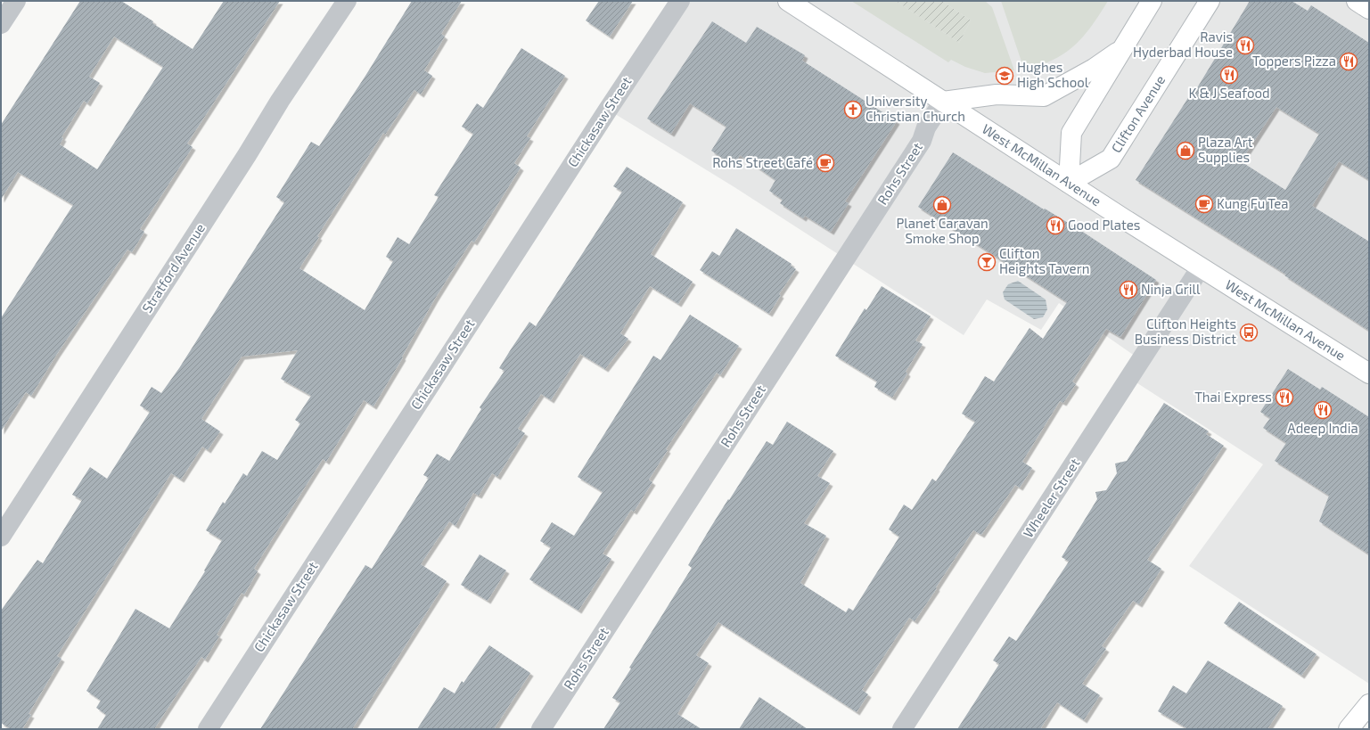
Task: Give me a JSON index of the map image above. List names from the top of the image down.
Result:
{
  "streets": {
    "main road": ["Clifton Avenue", "West McMillan Avenue"],
    "street": [
      "Chickasaw Street",
      "Rohs Street",
      "Stratford Avenue",
      "Wheeler Street"
    ]
  },
  "crossings": [
    ["Clifton Avenue", "West McMillan Avenue"],
    ["West McMillan Avenue", "Rohs Street"],
    ["West McMillan Avenue", "Wheeler Street"]
  ],
  "places": {
    "restaurant": [
      "Ravis Hyderbad House",
      "Toppers Pizza",
      "K & J Seafood",
      "Good Plates",
      "Ninja Grill",
      "Thai Express",
      "Adeep India"
    ],
    "school or university": ["Hughes High School"],
    "church": ["University Christian Church"],
    "shop": ["Plaza Art Supplies", "Planet Caravan Smoke Shop"],
    "cafe": ["Rohs Street Café", "Kung Fu Tea"],
    "bar": ["Clifton Heights Tavern"],
    "bus stop": ["Clifton Heights Business District"]
  }
}
